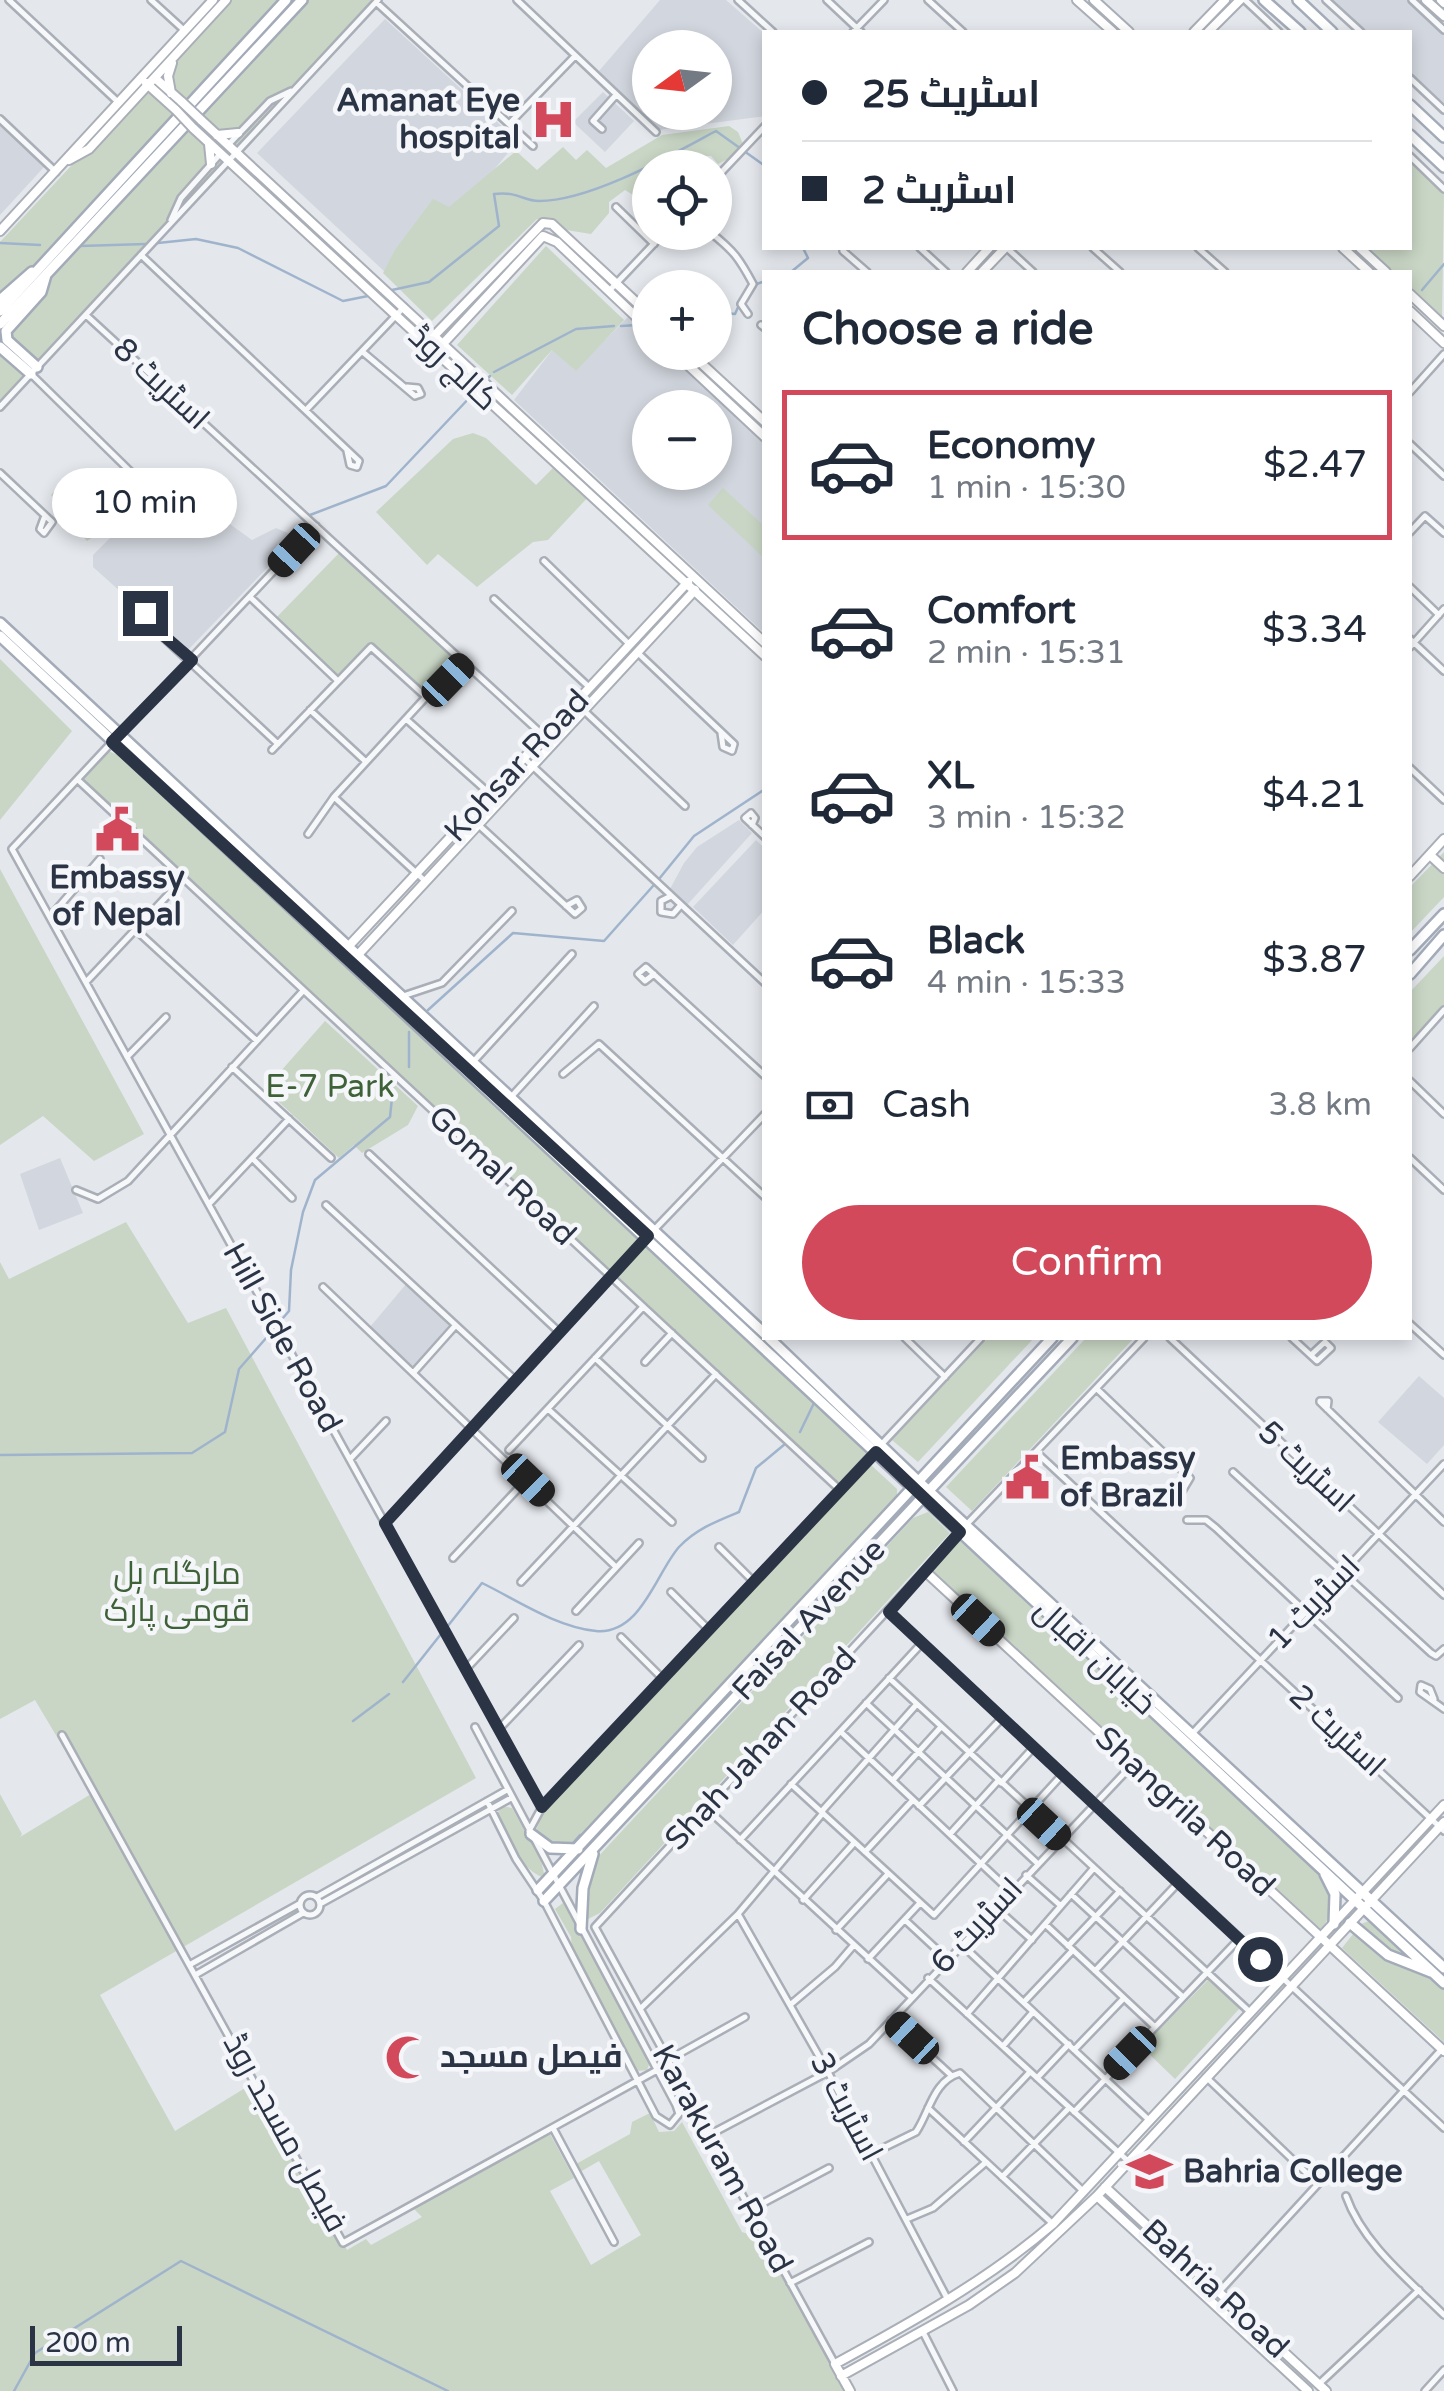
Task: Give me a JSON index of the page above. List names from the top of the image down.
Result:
{
  "streets": {
    "main road": ["Faisal Avenue", "خیابان اقبال"],
    "street": [
      "کالج روڈ",
      "اسٹریٹ 8",
      "Kohsar Road",
      "Gomal Road",
      "Hill Side Road",
      "اسٹریٹ 5",
      "اسٹریٹ 1",
      "اسٹریٹ 2",
      "Shah Jahan Road",
      "Shangrila Road",
      "اسٹریٹ 6",
      "اسٹریٹ 3",
      "فیصل مسجد روڈ",
      "Karakuram Road",
      "Bahria Road"
    ]
  },
  "crossings": [
    ["کالج روڈ", "Kohsar Road"],
    ["اسٹریٹ 8", "Kohsar Road"],
    ["Kohsar Road", "خیابان اقبال"],
    ["Gomal Road", "Hill Side Road"],
    ["اسٹریٹ 5", "اسٹریٹ 1"],
    ["اسٹریٹ 1", "خیابان اقبال"],
    ["اسٹریٹ 1", "اسٹریٹ 2"],
    ["Faisal Avenue", "خیابان اقبال"],
    ["خیابان اقبال", "Shah Jahan Road"],
    ["اسٹریٹ 2", "Shah Jahan Road"],
    ["Shah Jahan Road", "Shangrila Road"],
    ["Shah Jahan Road", "Karakuram Road"],
    ["Shangrila Road", "اسٹریٹ 6"],
    ["اسٹریٹ 6", "اسٹریٹ 3"],
    ["اسٹریٹ 6", "Karakuram Road"]
  ],
  "parks": ["E-7 Park", "مارگلہ ہل قومی پارک"],
  "places": {
    "hospital": ["Amanat Eye hospital"],
    "public building": ["Embassy of Nepal", "Embassy of Brazil"],
    "mosque": ["فیصل مسجد"],
    "school or university": ["Bahria College"]
  },
  "scale_bar": "200 m",
  "north": "left",
  "page": {
    "map_buttons": ["+", "−"],
    "banner": ["اسٹریٹ 25", "اسٹریٹ 2"],
    "heading": "Choose a ride",
    "list": [
      {
        "name": "Economy",
        "note": "1 min · 15:30",
        "value": "$2.47"
      },
      {
        "name": "Comfort",
        "note": "2 min · 15:31",
        "value": "$3.34"
      },
      {
        "name": "XL",
        "note": "3 min · 15:32",
        "value": "$4.21"
      },
      {
        "name": "Black",
        "note": "4 min · 15:33",
        "value": "$3.87"
      }
    ],
    "bubble": "10 min",
    "pay": ["Cash", "3.8 km"],
    "buttons": "Confirm",
    "scale": "200 m"
  }
}
